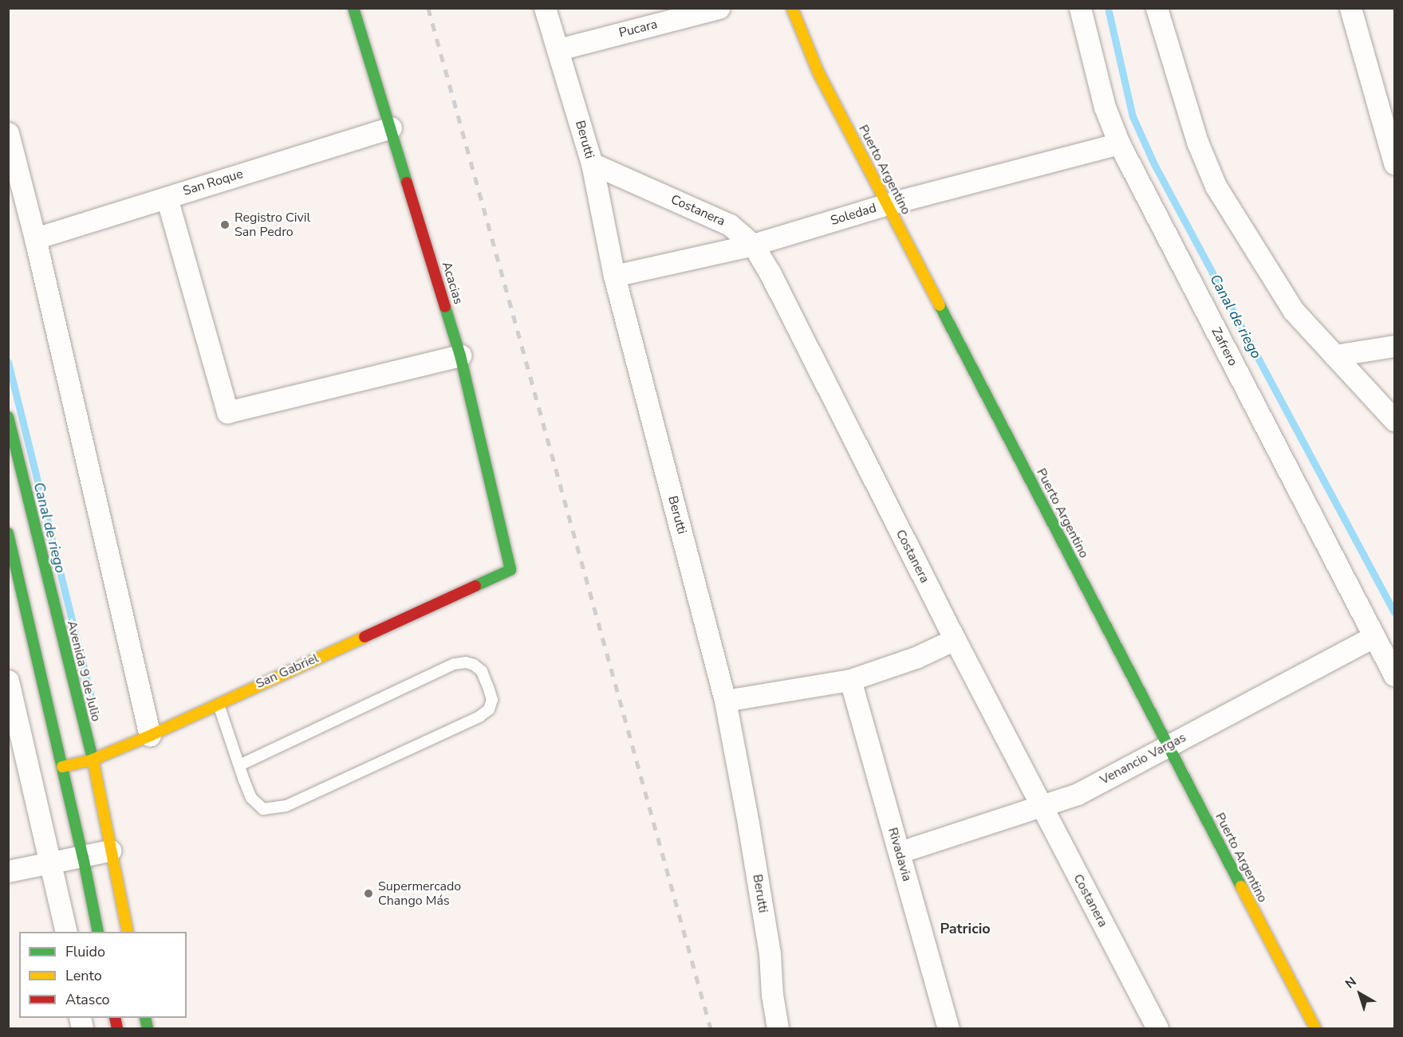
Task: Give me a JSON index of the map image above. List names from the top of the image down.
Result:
{
  "streets": {
    "street": [
      "Pucara",
      "Berutti",
      "Puerto Argentino",
      "San Roque",
      "Costanera",
      "Soledad",
      "Acacias",
      "Zafrero",
      "Avenida 9 de Julio",
      "San Gabriel",
      "Venancio Vargas",
      "Rivadavia"
    ]
  },
  "crossings": [
    ["Pucara", "Berutti"],
    ["Berutti", "Costanera"],
    ["Berutti", "Soledad"],
    ["Puerto Argentino", "Soledad"],
    ["Puerto Argentino", "Venancio Vargas"],
    ["San Roque", "Acacias"],
    ["Costanera", "Soledad"],
    ["Costanera", "Venancio Vargas"],
    ["Soledad", "Zafrero"],
    ["Acacias", "San Gabriel"],
    ["Zafrero", "Venancio Vargas"],
    ["Avenida 9 de Julio", "San Gabriel"],
    ["Venancio Vargas", "Rivadavia"]
  ],
  "districts": ["Patricio"],
  "water": ["Canal de riego"],
  "places": ["Registro Civil San Pedro", "Supermercado Chango Más"],
  "legend": ["Fluido", "Lento", "Atasco"],
  "north": "top left"
}
